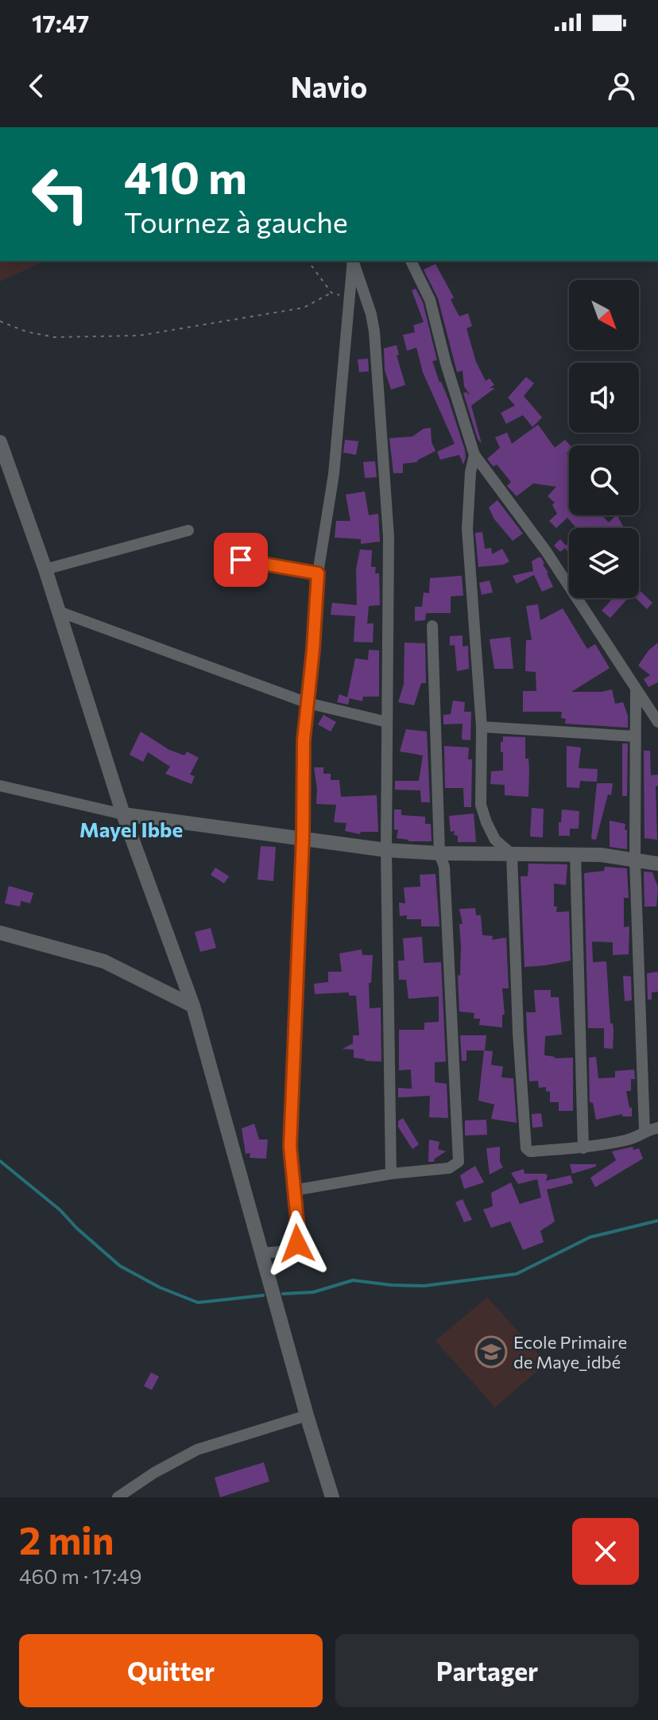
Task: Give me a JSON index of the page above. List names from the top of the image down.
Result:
{
  "districts": ["Mayel Ibbe"],
  "places": {
    "school or university": ["Ecole Primaire de Maye_idbé"]
  },
  "north": "bottom right",
  "page": {
    "status": "17:47",
    "header": "Navio",
    "turn": ["410 m", "Tournez à gauche"],
    "heading": ["2 min", "460 m · 17:49"],
    "buttons": ["Quitter", "Partager"]
  }
}
